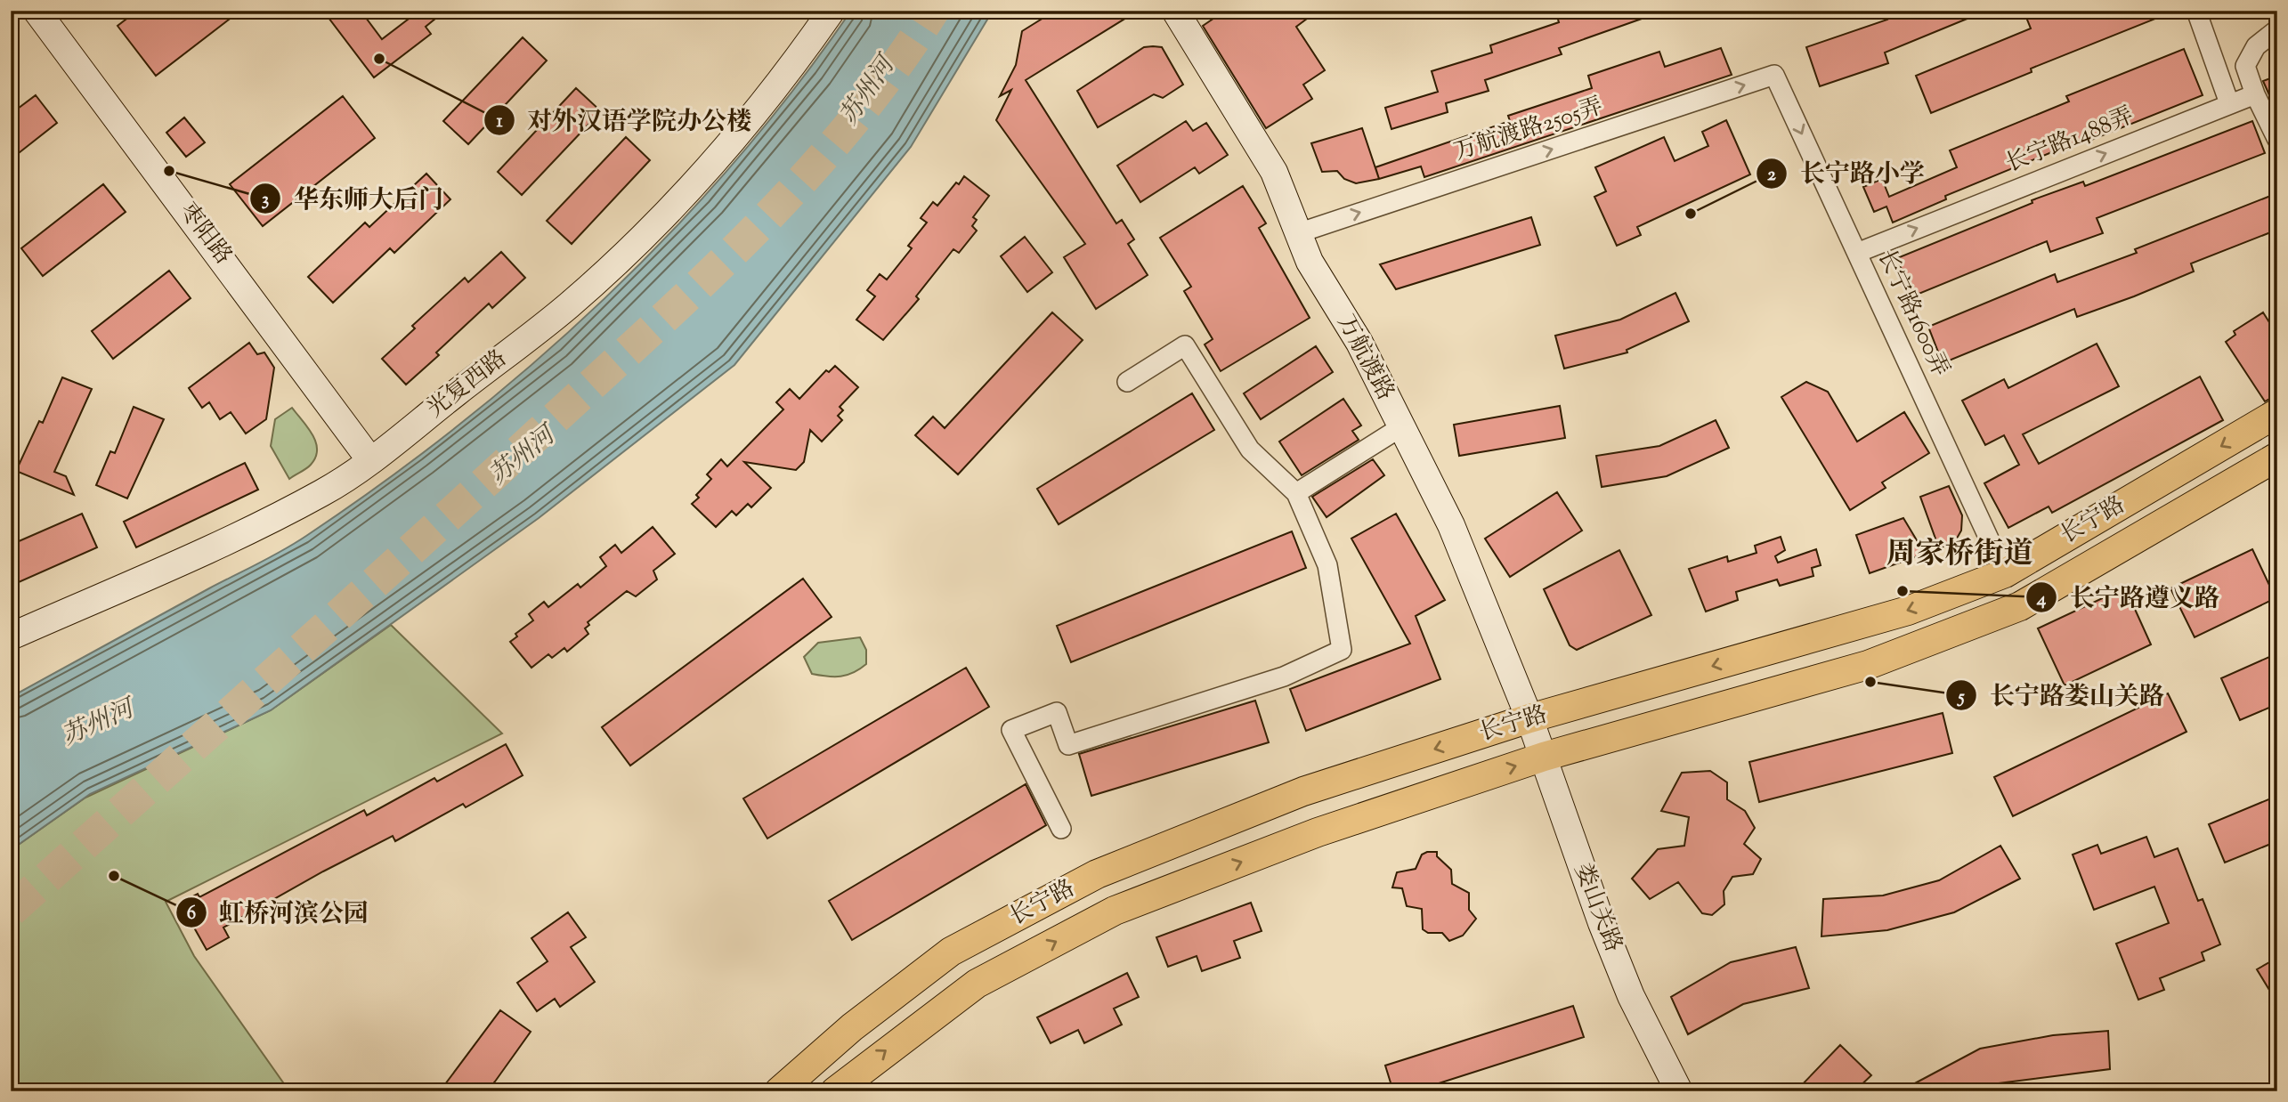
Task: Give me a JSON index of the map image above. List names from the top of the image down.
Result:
{
  "streets": {
    "main road": ["长宁路"],
    "street": [
      "万航渡路2505弄",
      "长宁路1488弄",
      "枣阳路",
      "长宁路1600弄",
      "万航渡路",
      "光复西路",
      "娄山关路"
    ]
  },
  "crossings": [
    ["万航渡路2505弄", "长宁路1600弄"],
    ["万航渡路2505弄", "万航渡路"],
    ["长宁路1488弄", "长宁路1600弄"],
    ["枣阳路", "光复西路"],
    ["长宁路1600弄", "长宁路"],
    ["万航渡路", "长宁路"],
    ["万航渡路", "娄山关路"],
    ["长宁路", "娄山关路"]
  ],
  "one_way": ["万航渡路2505弄", "长宁路1488弄", "长宁路1600弄"],
  "districts": ["周家桥街道"],
  "water": ["苏州河"],
  "places": [
    "对外汉语学院办公楼",
    "华东师大后门",
    "长宁路小学",
    "长宁路遵义路",
    "长宁路娄山关路",
    "虹桥河滨公园"
  ]
}
